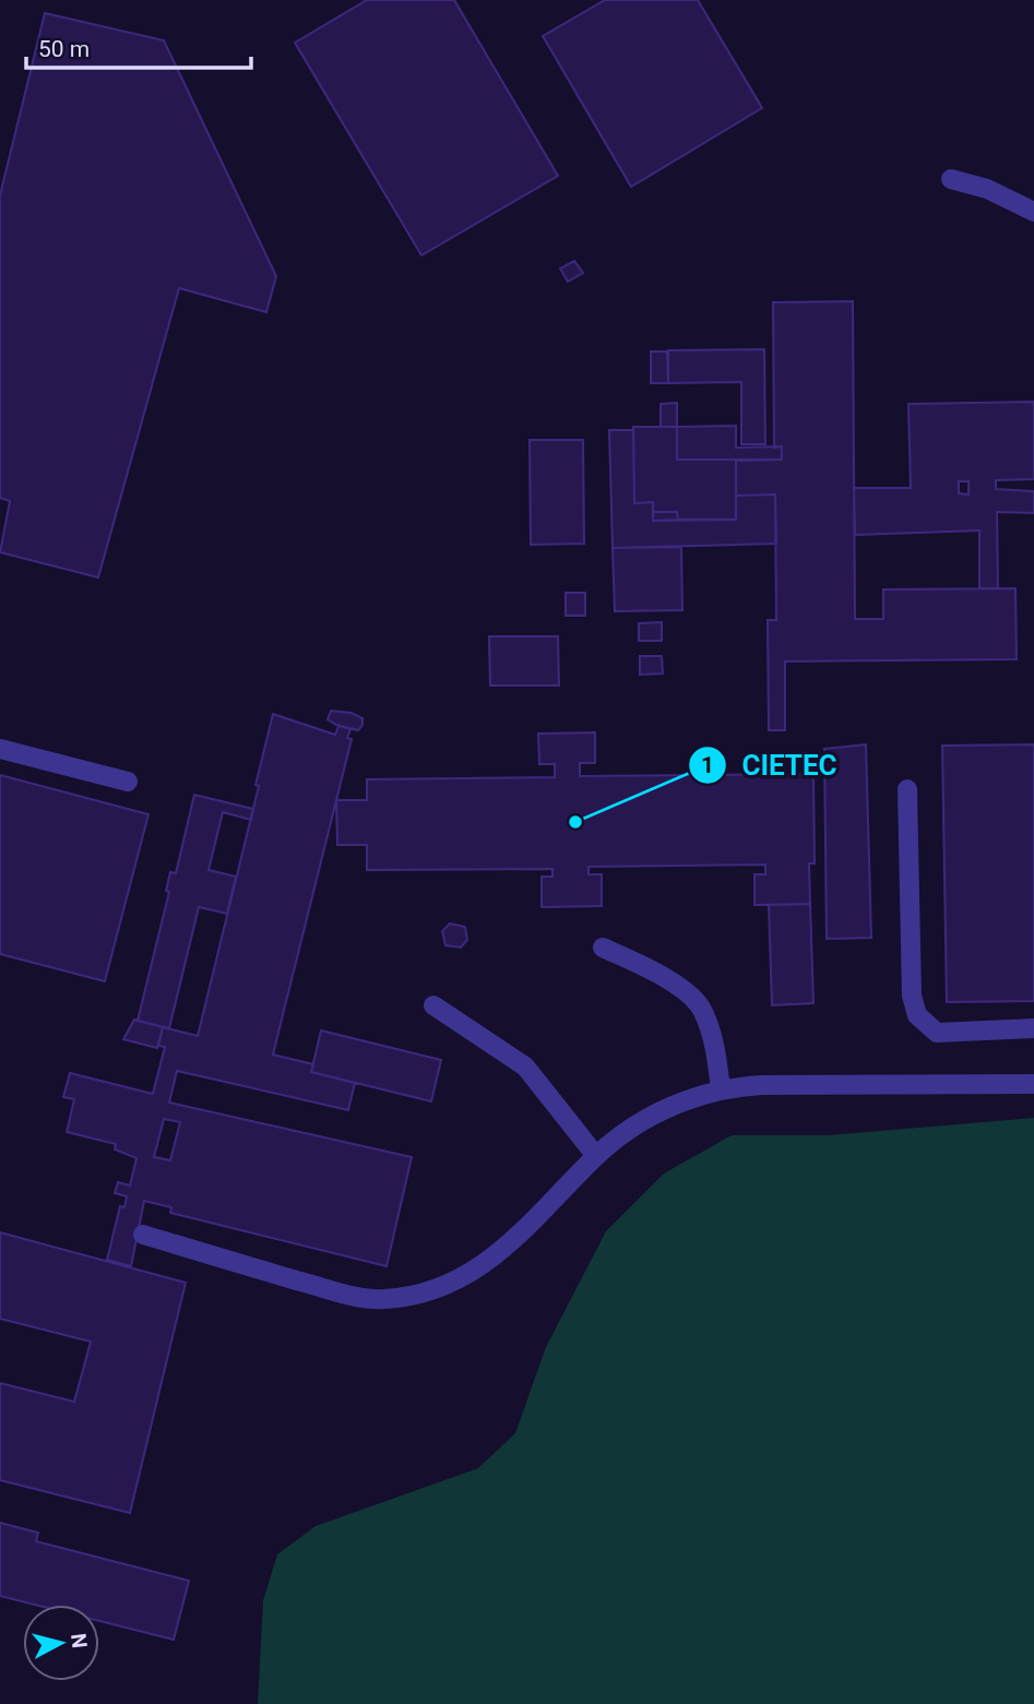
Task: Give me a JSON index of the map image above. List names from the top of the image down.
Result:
{
  "places": ["CIETEC"],
  "scale_bar": "50 m",
  "north": "right"
}
